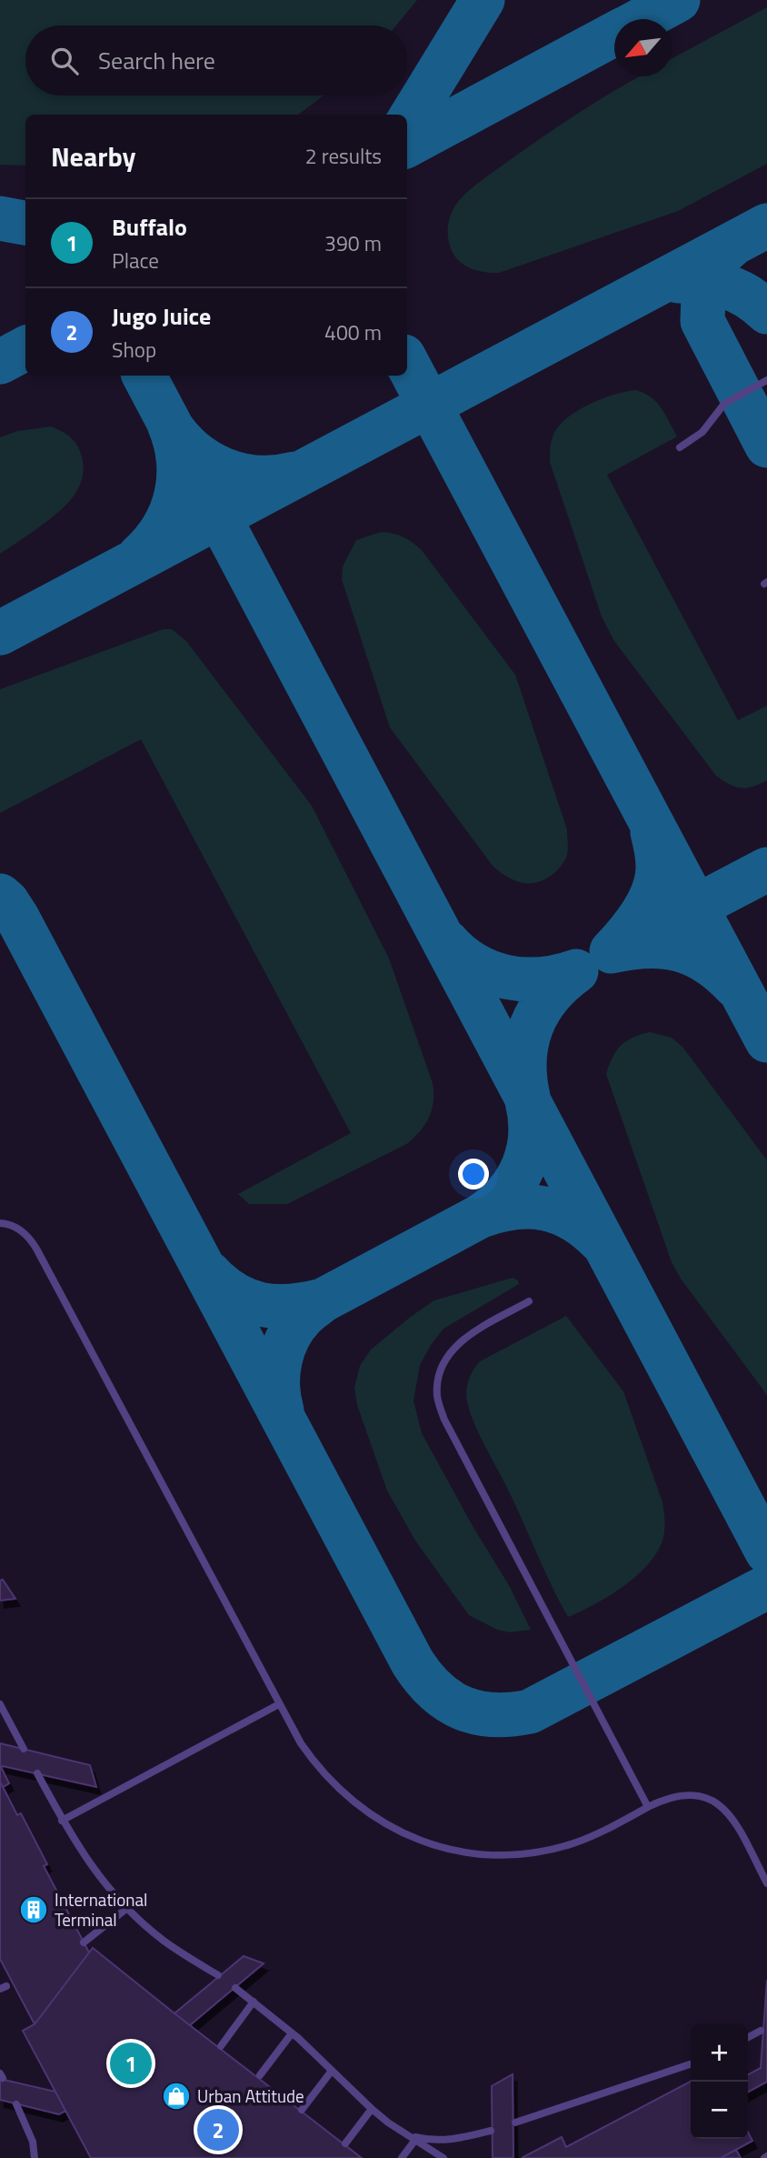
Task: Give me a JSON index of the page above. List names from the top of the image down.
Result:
{
  "places": {
    "building": ["International Terminal"],
    "shop": ["Urban Attitude"]
  },
  "north": "bottom left",
  "page": {
    "search": "Search here",
    "heading": ["Nearby", "2 results"],
    "list": [
      {
        "mark": "1",
        "name": "Buffalo",
        "note": "Place",
        "value": "390 m"
      },
      {
        "mark": "2",
        "name": "Jugo Juice",
        "note": "Shop",
        "value": "400 m"
      }
    ],
    "map_buttons": ["+", "−"],
    "pins": ["1", "2"]
  }
}
